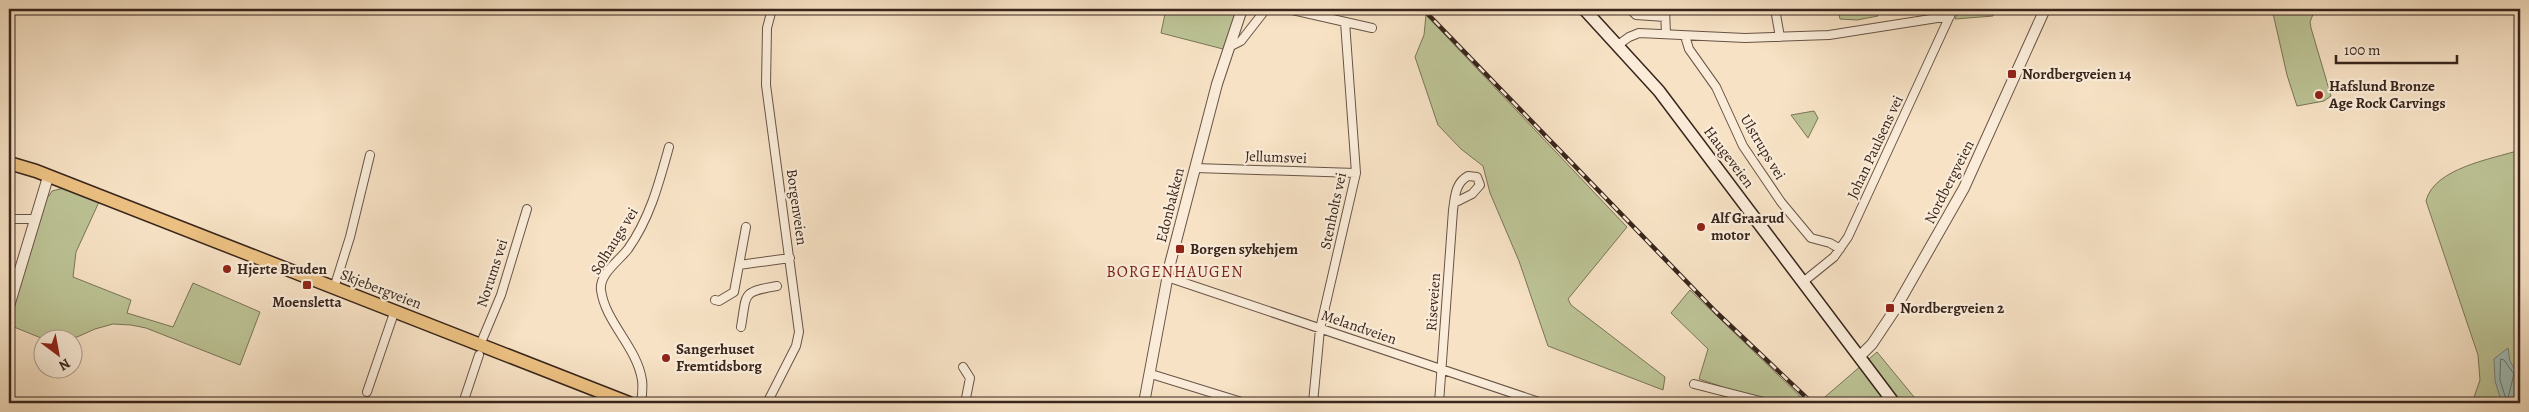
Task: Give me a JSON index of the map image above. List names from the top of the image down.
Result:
{
  "streets": {
    "main road": ["Haugeveien", "Skjebergveien"],
    "street": [
      "Ulstrups vei",
      "Johan Paulsens vei",
      "Jellumsvei",
      "Nordbergveien",
      "Edonbakken",
      "Borgenveien",
      "Stenholts vei",
      "Solhaugs vei",
      "Norums vei",
      "Riseveien",
      "Melandveien"
    ]
  },
  "crossings": [
    ["Ulstrups vei", "Johan Paulsens vei"],
    ["Johan Paulsens vei", "Haugeveien"],
    ["Jellumsvei", "Edonbakken"],
    ["Jellumsvei", "Stenholts vei"],
    ["Haugeveien", "Nordbergveien"],
    ["Edonbakken", "Melandveien"],
    ["Stenholts vei", "Melandveien"],
    ["Norums vei", "Skjebergveien"],
    ["Riseveien", "Melandveien"]
  ],
  "districts": ["BORGENHAUGEN"],
  "places": {
    "transit": [
      "Nordbergveien 14",
      "Borgen sykehjem",
      "Moensletta",
      "Nordbergveien 2"
    ],
    "other": [
      "Hafslund Bronze Age Rock Carvings",
      "Alf Graarud motor",
      "Hjerte Bruden",
      "Sangerhuset Fremtidsborg"
    ]
  },
  "scale_bar": "100 m",
  "north": "bottom right"
}
